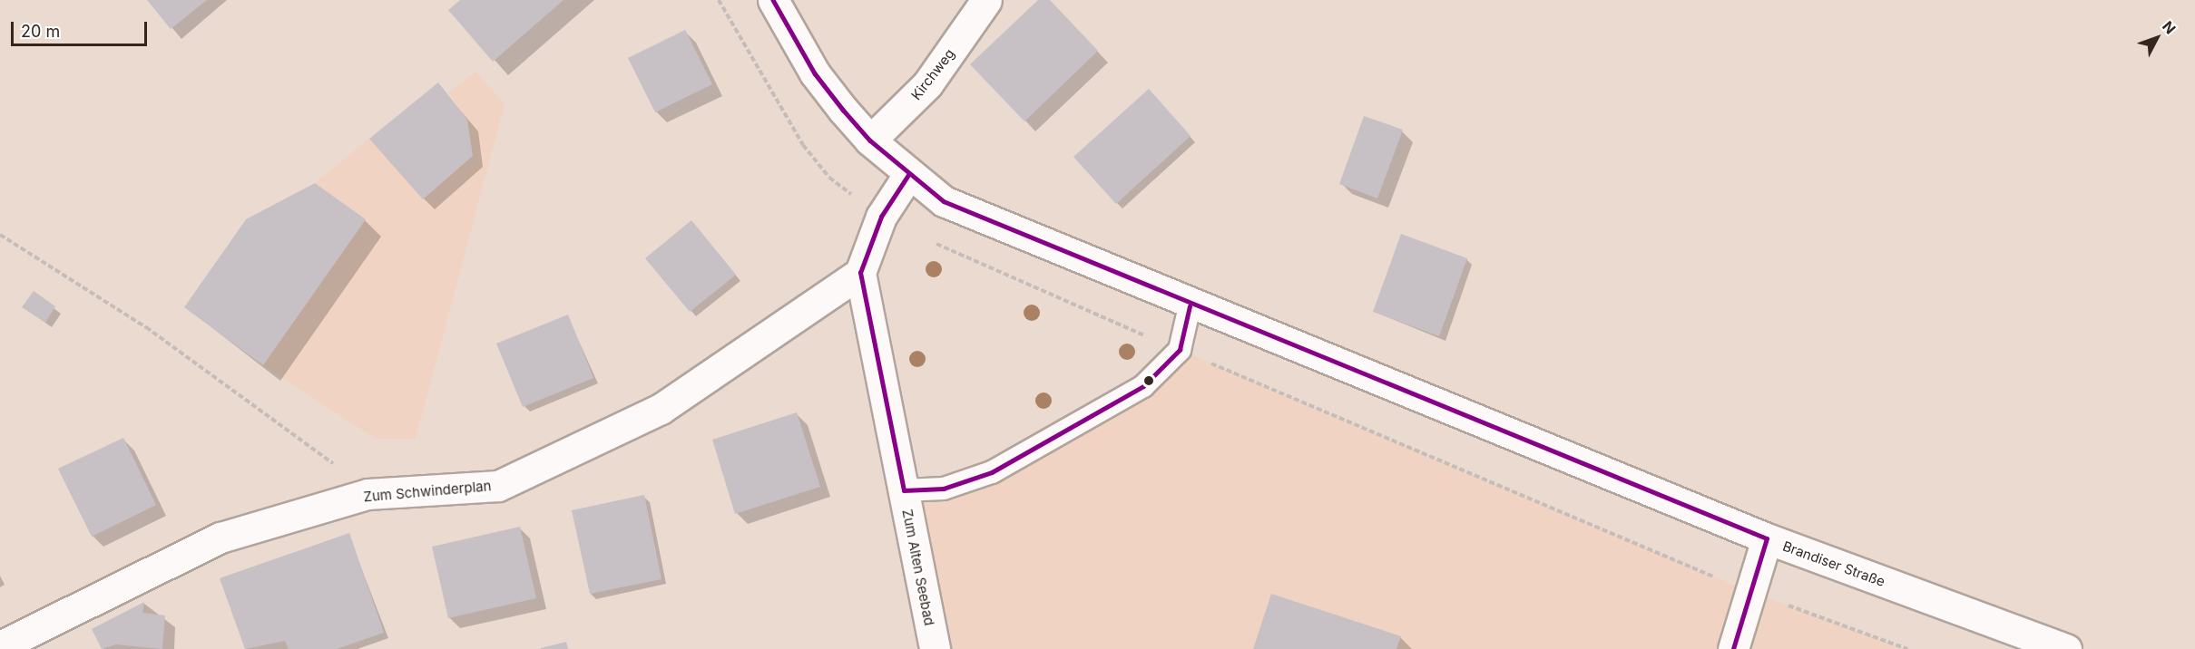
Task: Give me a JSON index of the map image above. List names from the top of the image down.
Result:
{
  "streets": {
    "street": [
      "Kirchweg",
      "Zum Schwinderplan",
      "Brandiser Straße",
      "Zum Alten Seebad"
    ]
  },
  "crossings": [
    ["Kirchweg", "Brandiser Straße"],
    ["Zum Schwinderplan", "Zum Alten Seebad"]
  ],
  "scale_bar": "20 m",
  "north": "top right"
}
